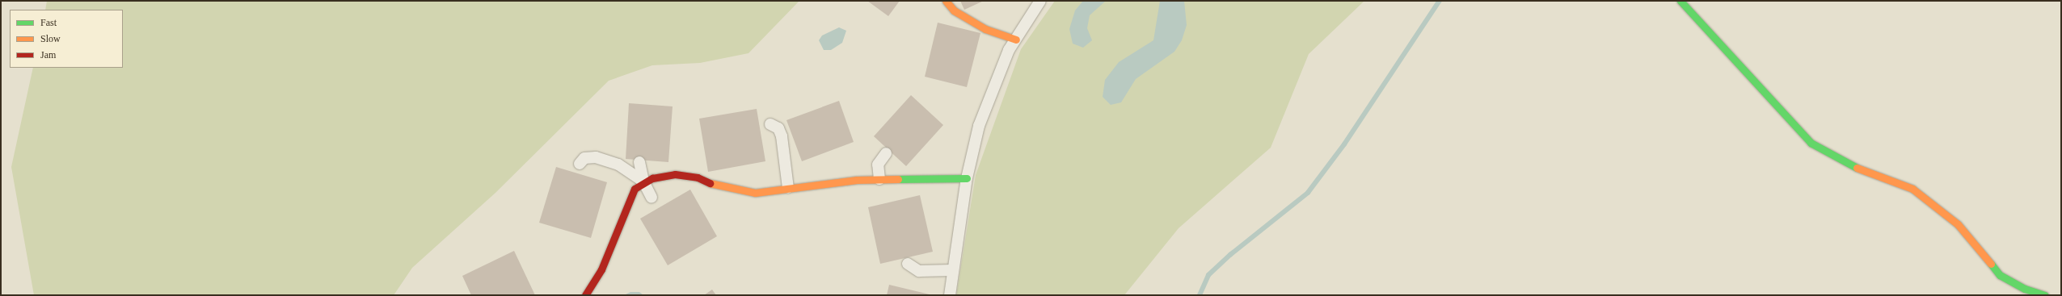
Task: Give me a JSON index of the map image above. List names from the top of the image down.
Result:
{
  "legend": ["Fast", "Slow", "Jam"]
}
